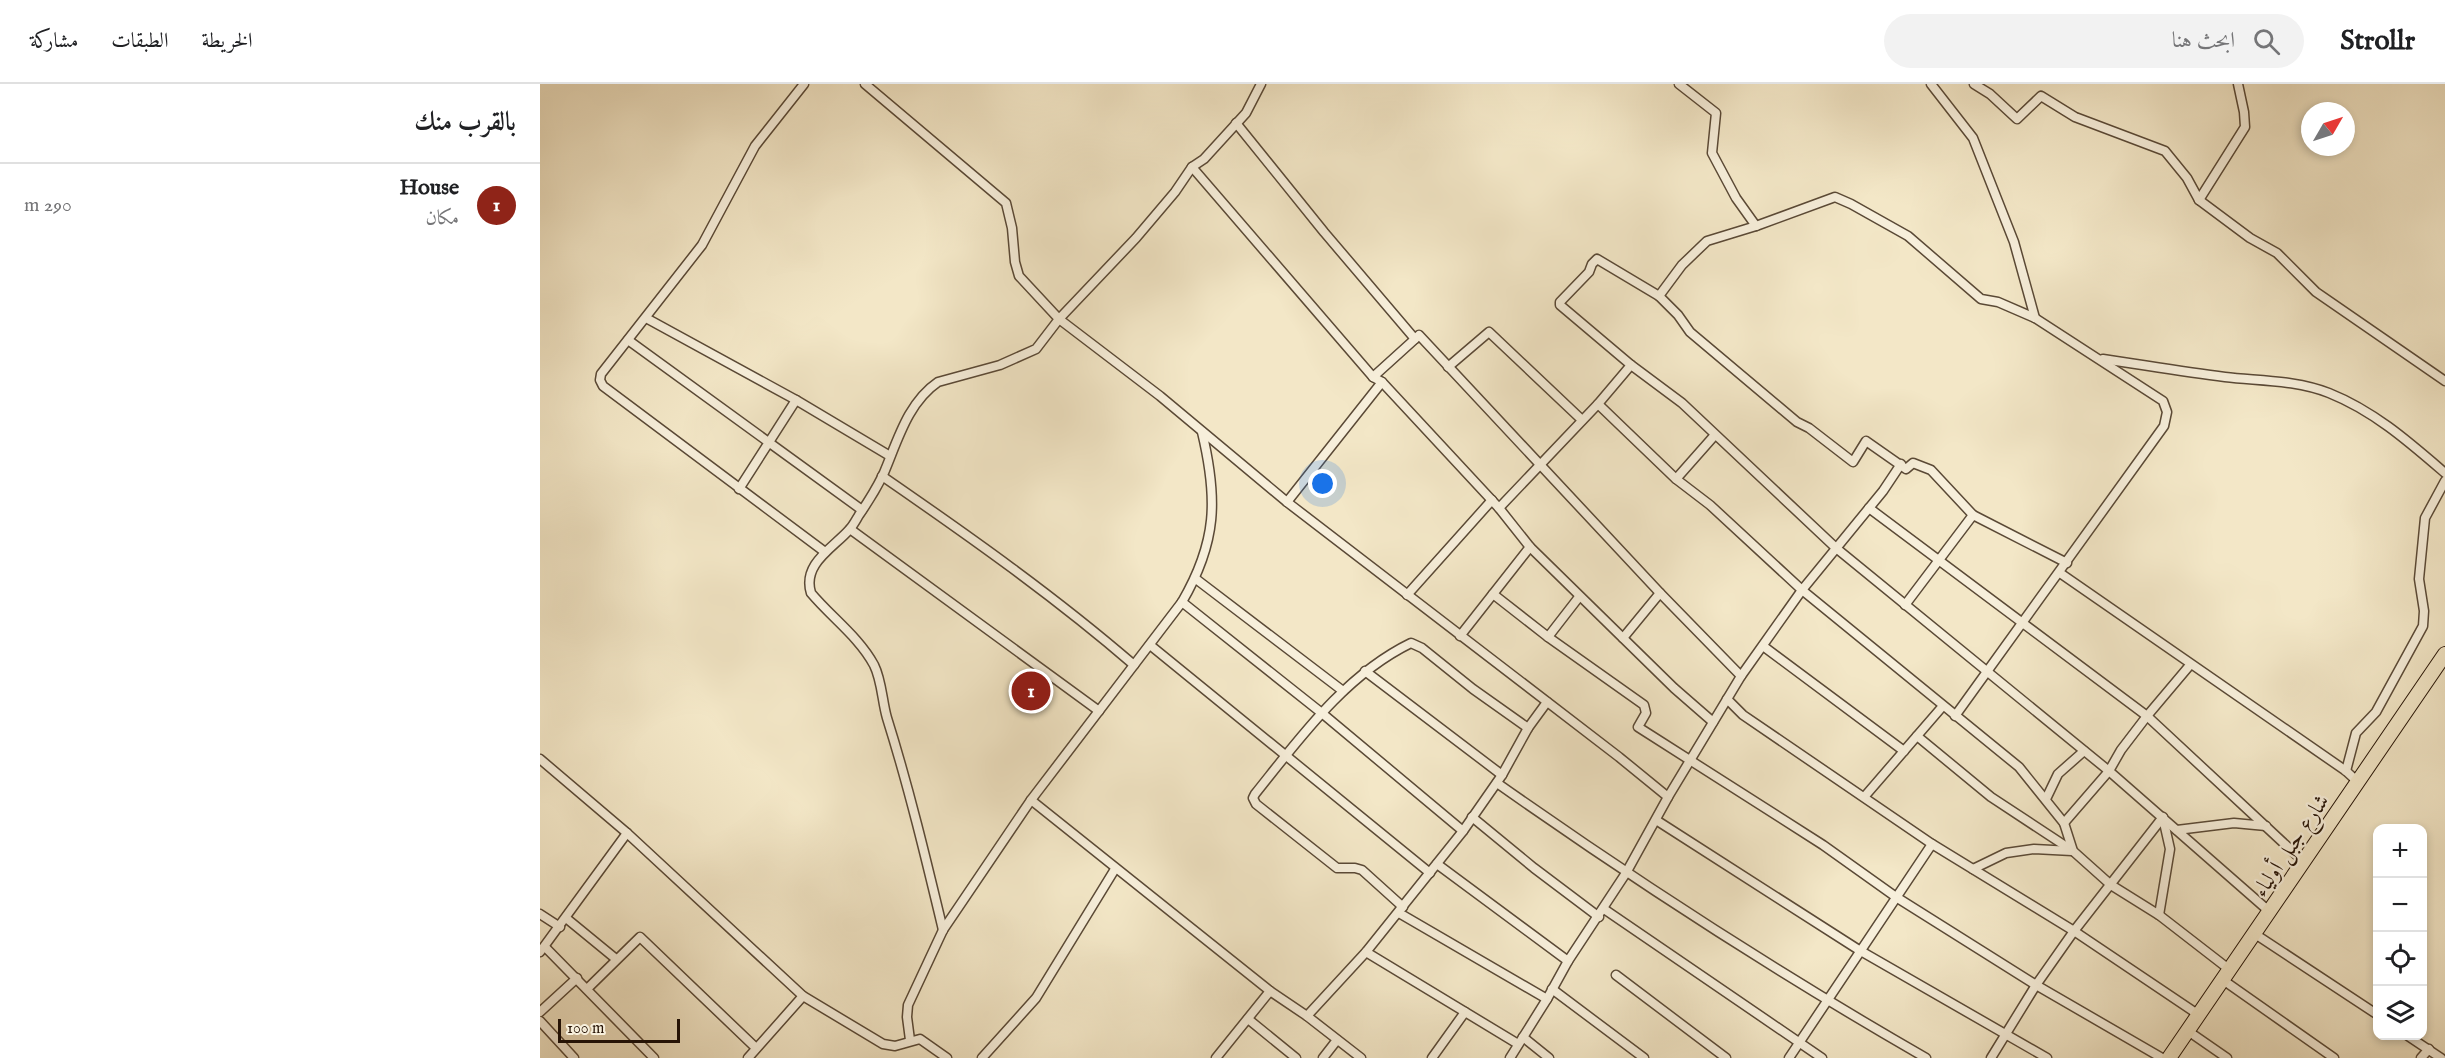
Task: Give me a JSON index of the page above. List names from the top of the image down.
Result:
{
  "streets": {
    "highway": ["شارع جبل أولياء"]
  },
  "scale_bar": "100 m",
  "north": "top right",
  "page": {
    "header": "Strollr",
    "search": "ابحث هنا",
    "nav": ["الخريطة", "الطبقات", "مشاركة"],
    "heading": "بالقرب منك",
    "list": [
      {
        "mark": "1",
        "name": "House",
        "note": "مكان",
        "value": "290 m"
      }
    ],
    "pins": "1",
    "map_buttons": ["+", "−"],
    "scale": "100 m"
  }
}
